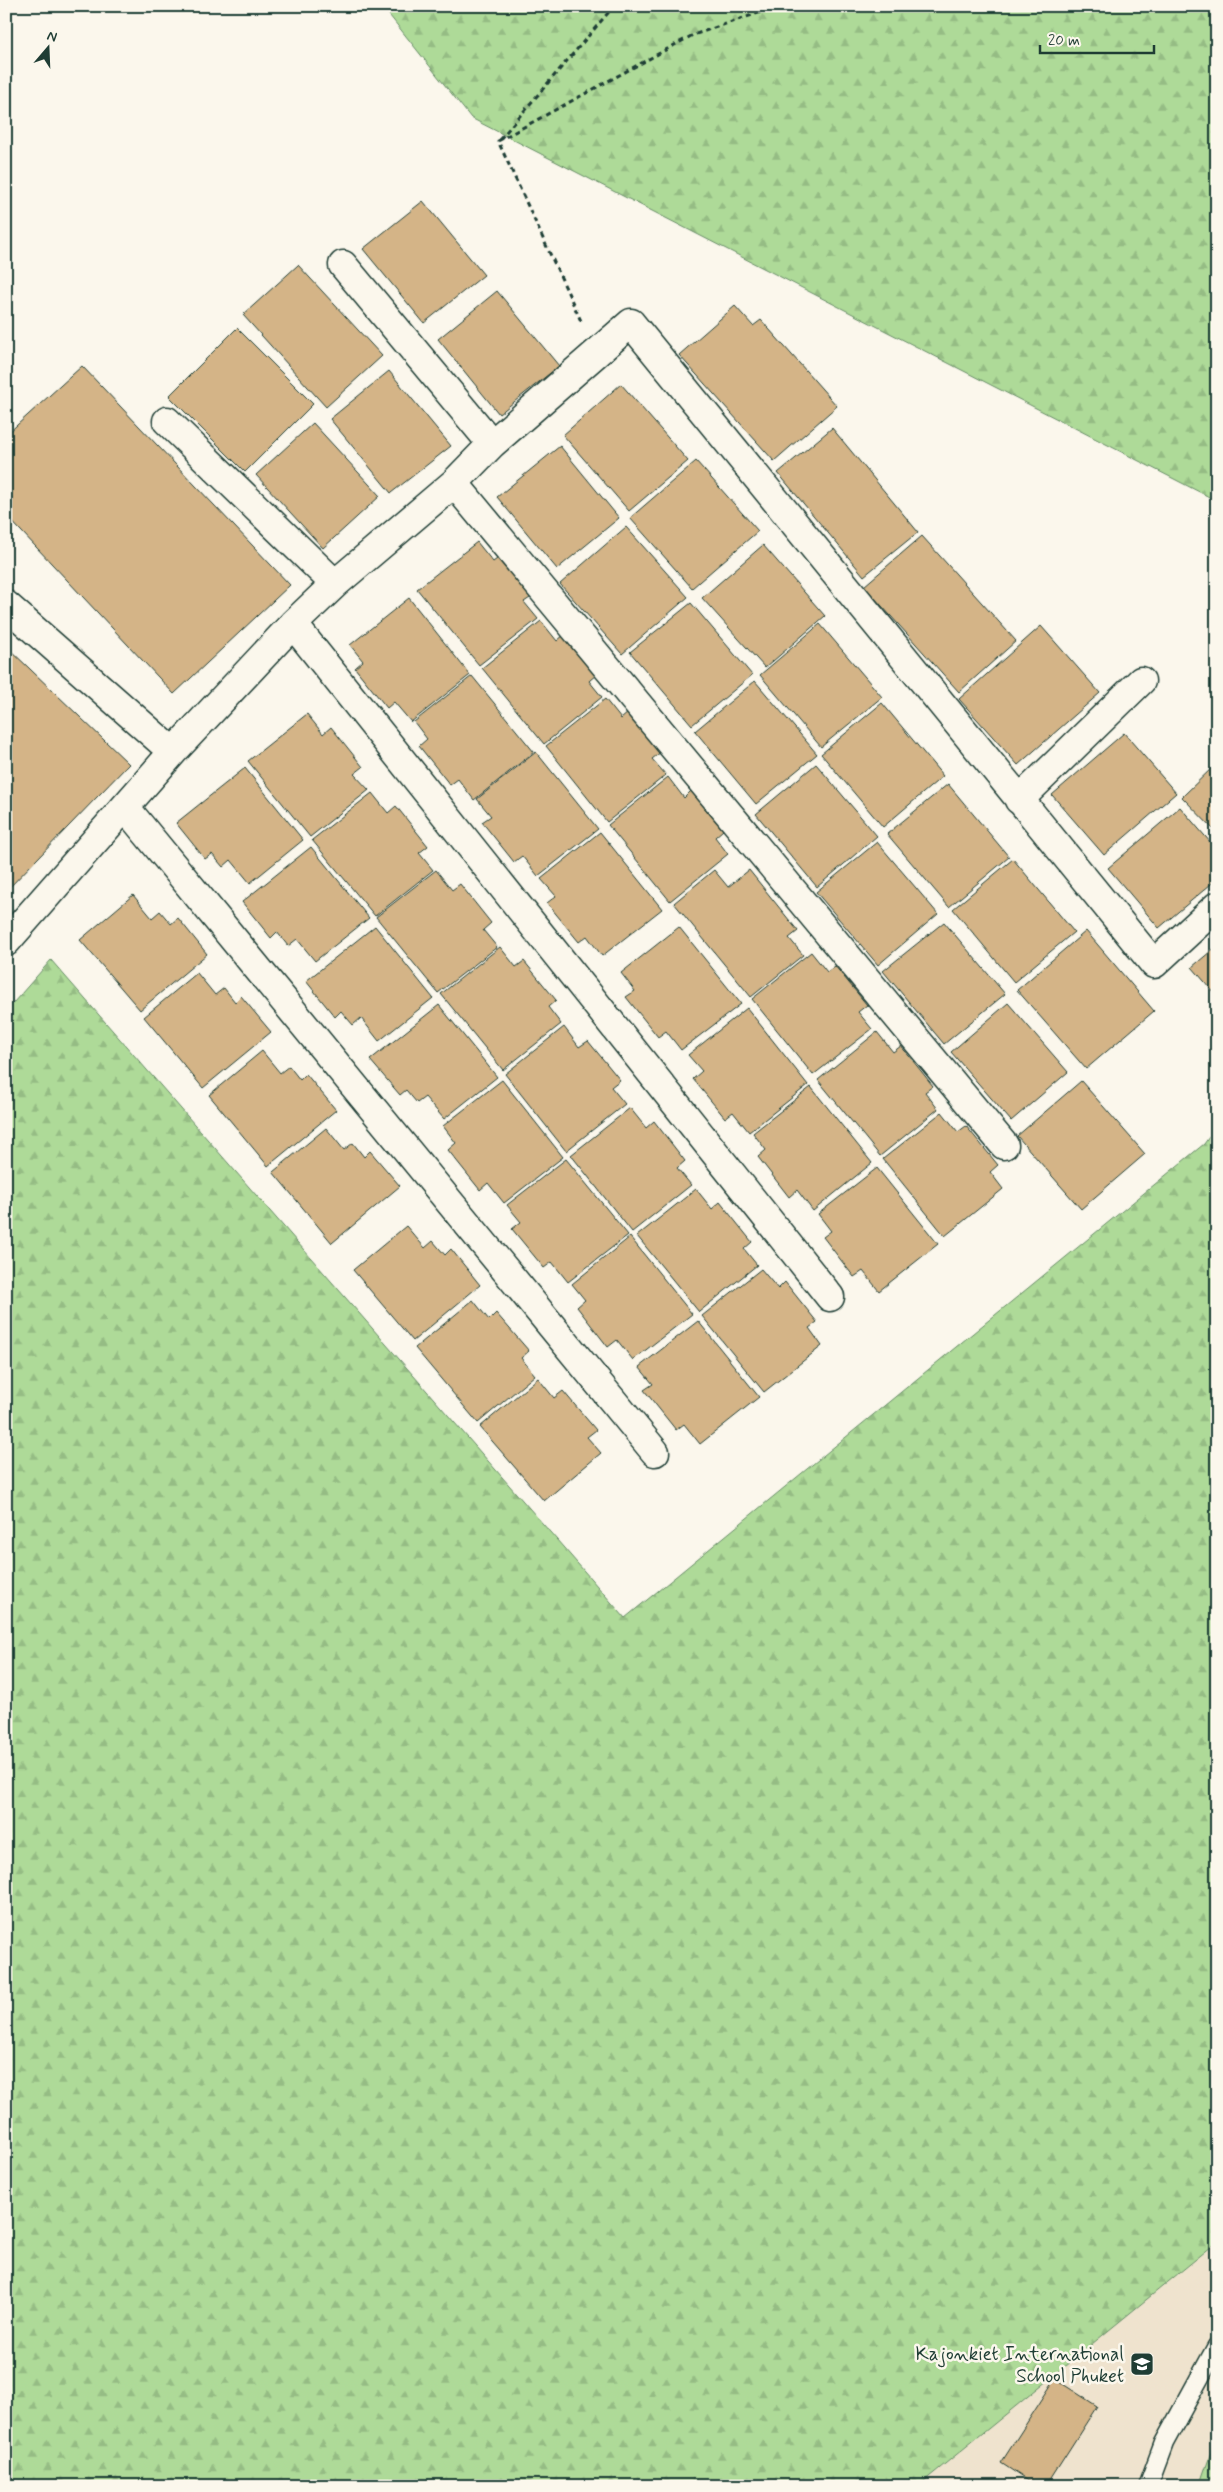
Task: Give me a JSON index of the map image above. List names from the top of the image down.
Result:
{
  "places": {
    "school or university": ["Kajonkiet International School Phuket"]
  },
  "scale_bar": "20 m",
  "north": "top"
}
